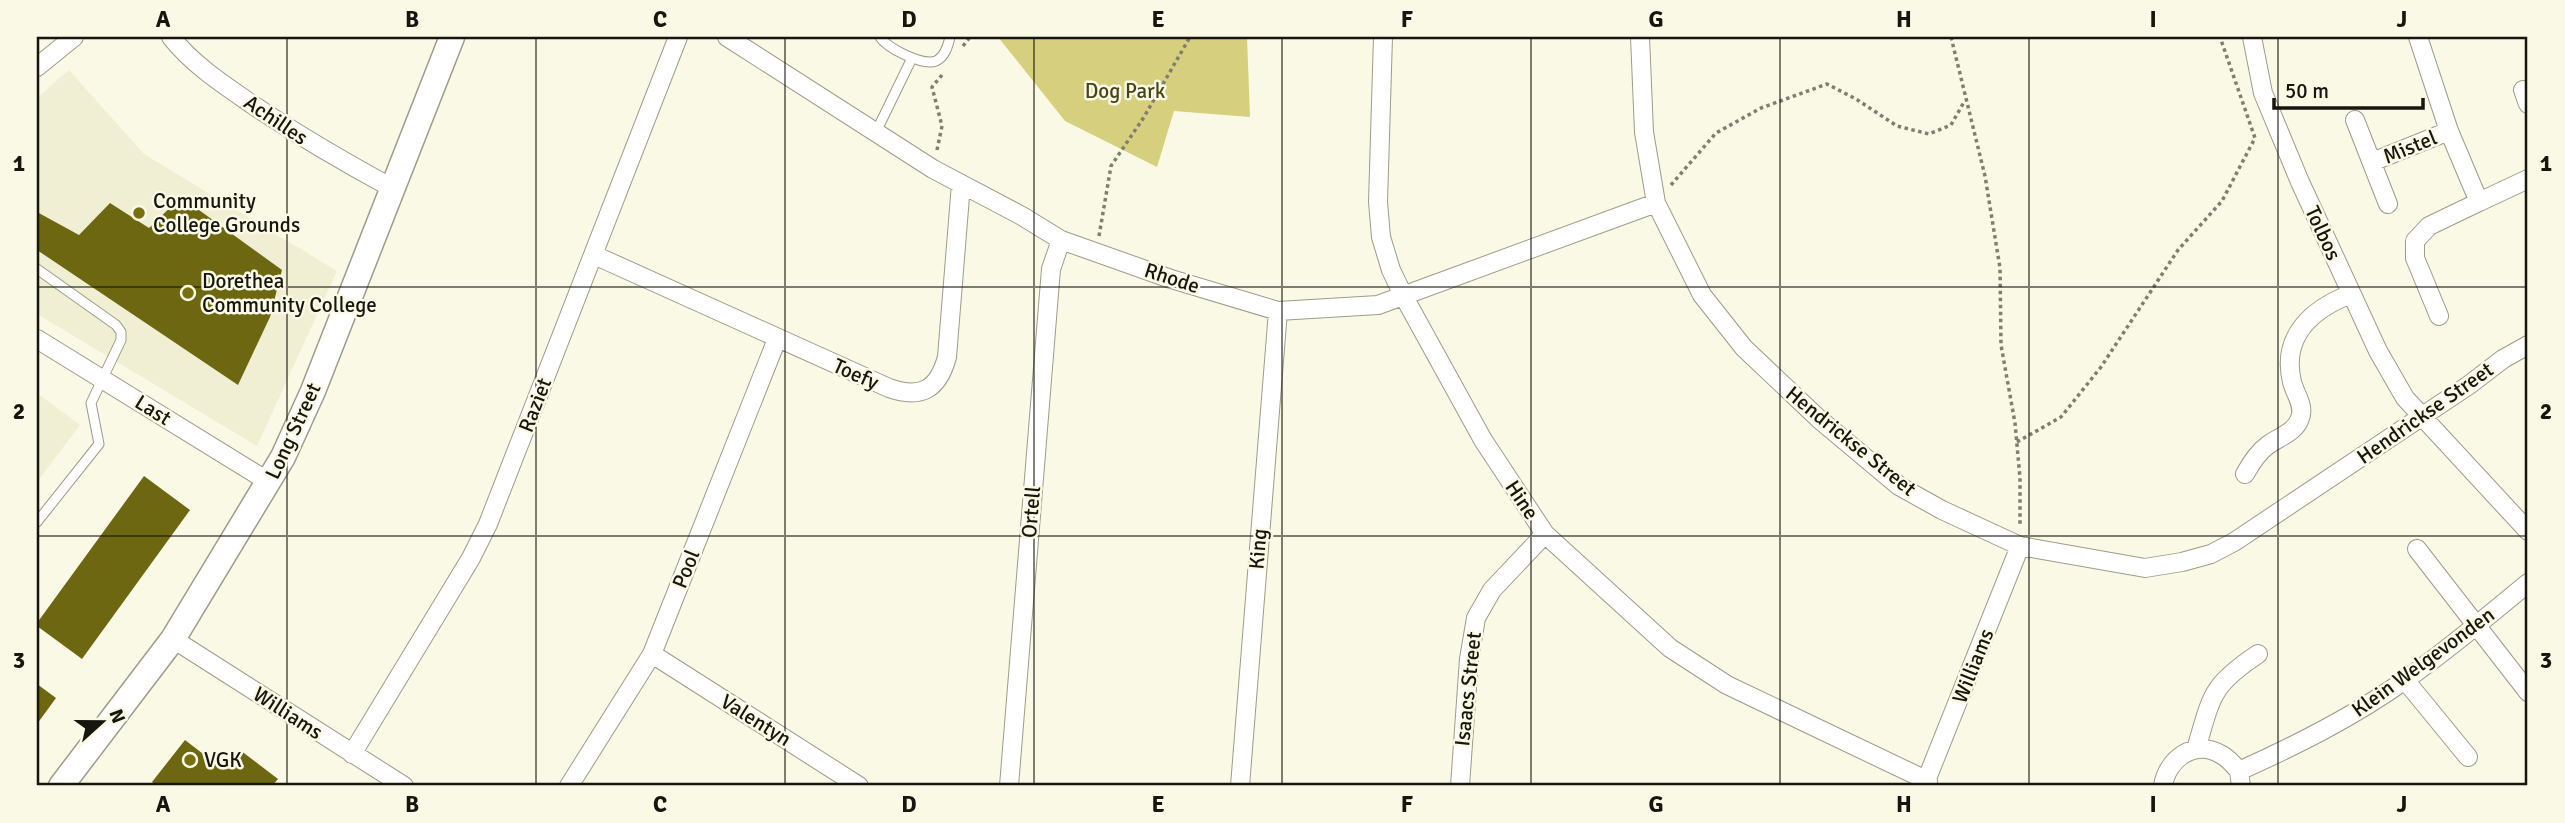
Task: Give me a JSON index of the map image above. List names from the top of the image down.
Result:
{
  "streets": {
    "street": [
      "Achilles",
      "Mistel",
      "Tolbos",
      "Rhode",
      "Toefy",
      "Raziet",
      "Last",
      "Hendrickse Street",
      "Long Street",
      "Hine",
      "Ortell",
      "King",
      "Pool",
      "Klein Welgevonden",
      "Williams",
      "Isaacs Street",
      "Valentyn"
    ]
  },
  "crossings": [
    ["Achilles", "Long Street"],
    ["Tolbos", "Hendrickse Street"],
    ["Rhode", "Toefy"],
    ["Rhode", "Hendrickse Street"],
    ["Rhode", "Hine"],
    ["Rhode", "Ortell"],
    ["Rhode", "King"],
    ["Toefy", "Raziet"],
    ["Toefy", "Pool"],
    ["Raziet", "Williams"],
    ["Last", "Long Street"],
    ["Hendrickse Street", "Williams"],
    ["Long Street", "Williams"],
    ["Hine", "Williams"],
    ["Hine", "Isaacs Street"],
    ["Pool", "Valentyn"]
  ],
  "parks": ["Dog Park"],
  "places": ["Community College Grounds", "Dorethea Community College", "VGK"],
  "scale_bar": "50 m",
  "north": "right",
  "grid": {
    "columns": [
      "A",
      "B",
      "C",
      "D",
      "E",
      "F",
      "G",
      "H",
      "I",
      "J"
    ],
    "rows": ["1", "2", "3"]
  }
}
